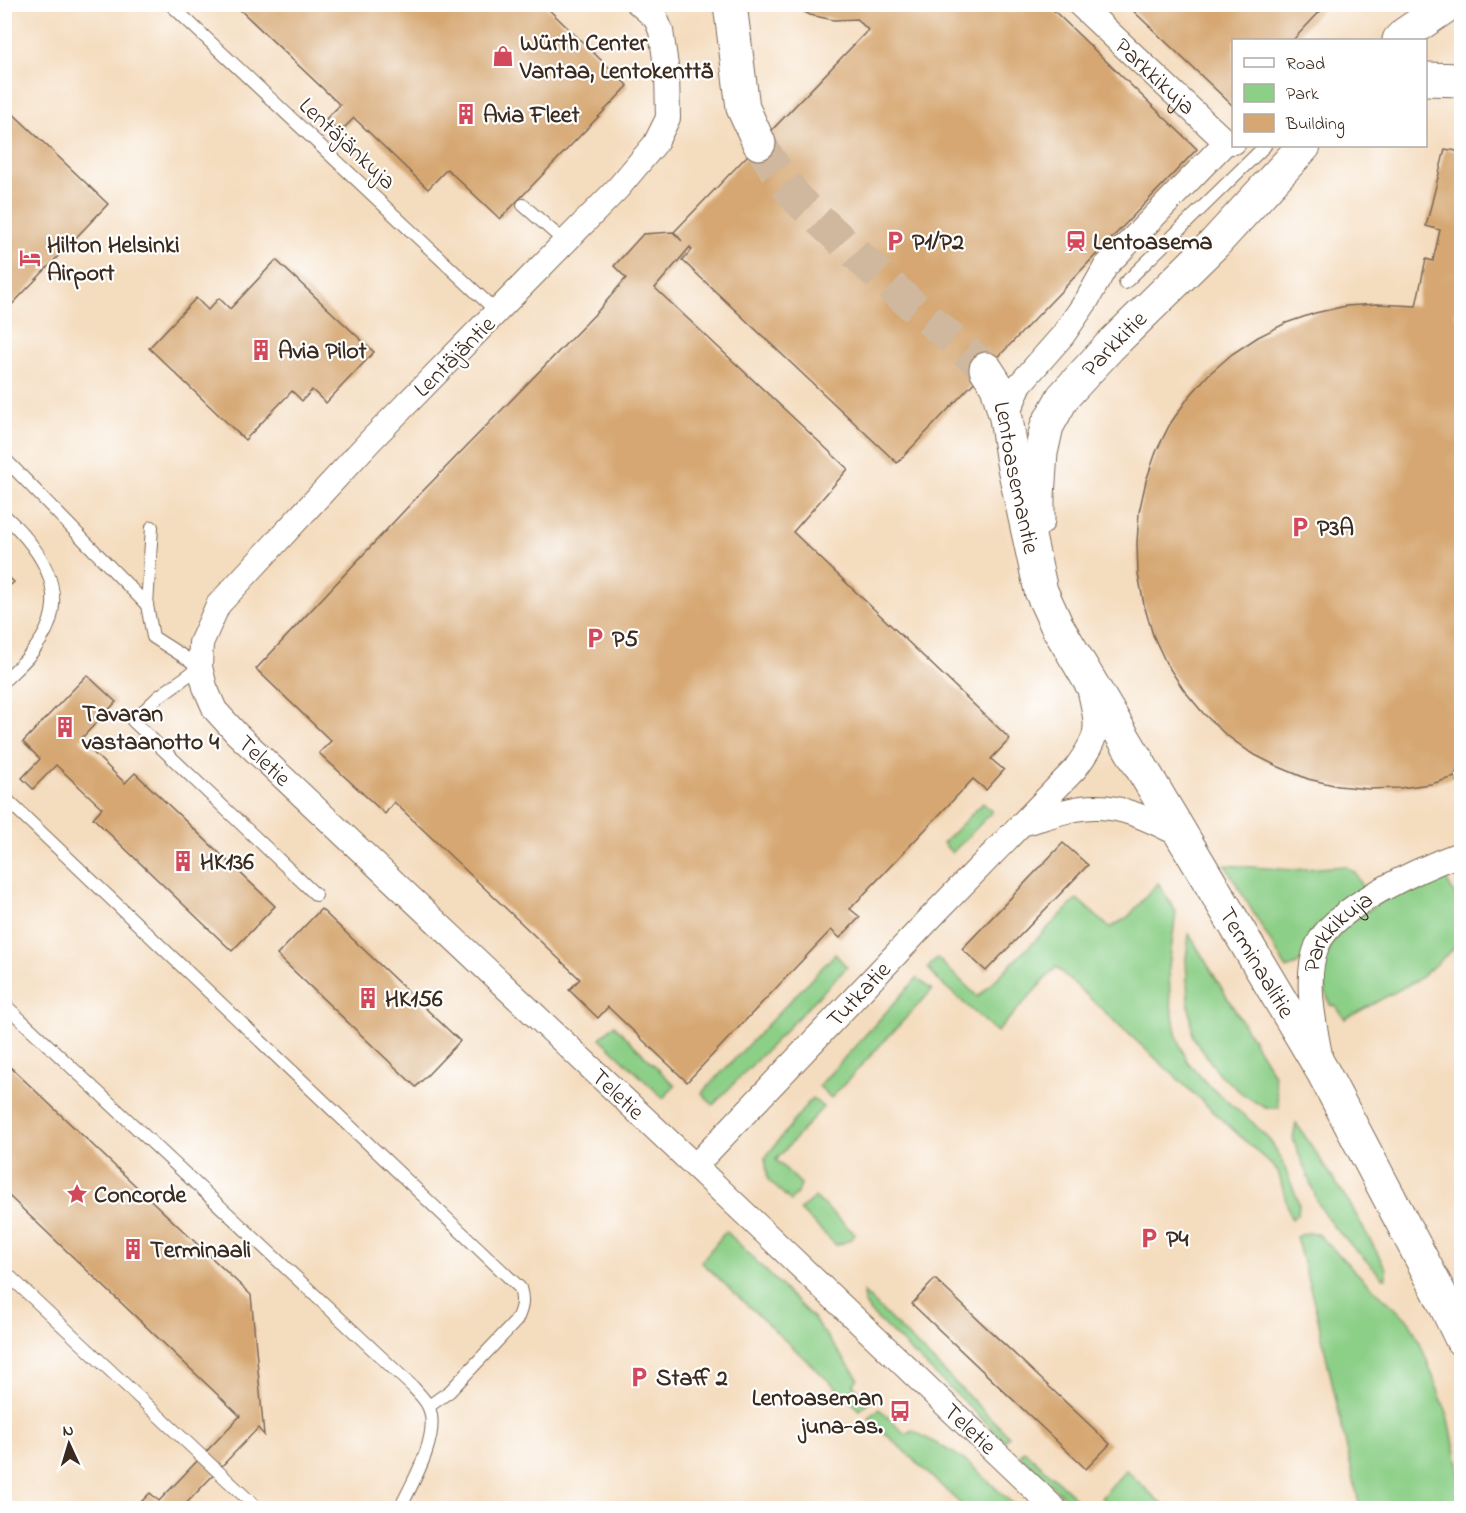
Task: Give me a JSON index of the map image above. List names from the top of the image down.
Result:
{
  "streets": {
    "main road": ["Parkkitie", "Lentoasemantie", "Terminaalitie"],
    "street": [
      "Parkkikuja",
      "Lentäjäntie",
      "Teletie",
      "Tutkatie"
    ],
    "lane": ["Lentäjänkuja"]
  },
  "crossings": [
    ["Parkkikuja", "Parkkitie"],
    ["Parkkikuja", "Terminaalitie"],
    ["Lentäjänkuja", "Lentäjäntie"],
    ["Parkkitie", "Lentoasemantie"],
    ["Parkkitie", "Terminaalitie"],
    ["Lentäjäntie", "Teletie"],
    ["Lentoasemantie", "Terminaalitie"],
    ["Teletie", "Tutkatie"],
    ["Terminaalitie", "Tutkatie"]
  ],
  "places": {
    "shop": ["Würth Center Vantaa, Lentokenttä"],
    "building": [
      "Avia Fleet",
      "Avia Pilot",
      "Tavaran vastaanotto 4",
      "HK136",
      "HK156",
      "Terminaali"
    ],
    "parking": [
      "P1/P2",
      "P3A",
      "P5",
      "P4",
      "Staff 2"
    ],
    "station": ["Lentoasema"],
    "hotel": ["Hilton Helsinki Airport"],
    "place": ["Concorde"],
    "bus stop": ["Lentoaseman juna-as."]
  },
  "legend": ["Road", "Park", "Building"],
  "north": "top"
}
